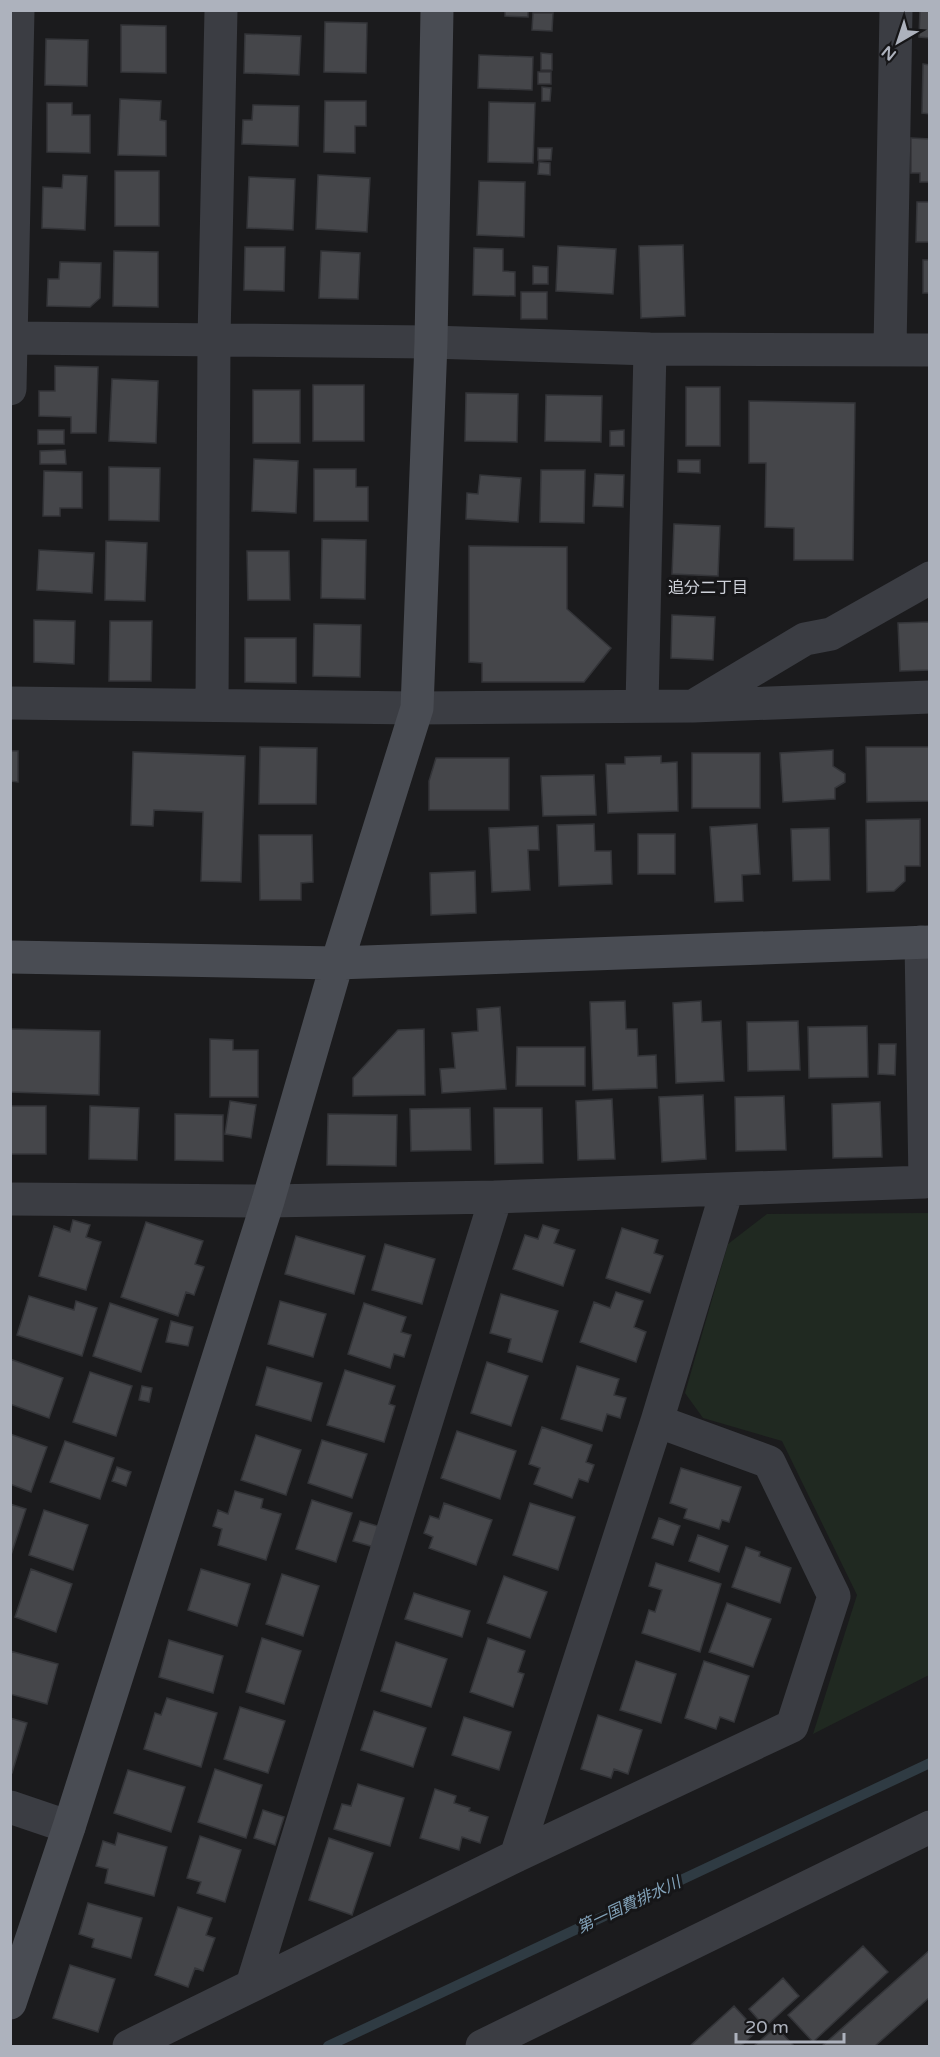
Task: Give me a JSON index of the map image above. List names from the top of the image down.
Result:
{
  "districts": ["追分二丁目"],
  "water": ["第一国費排水川"],
  "scale_bar": "20 m",
  "north": "bottom left"
}
